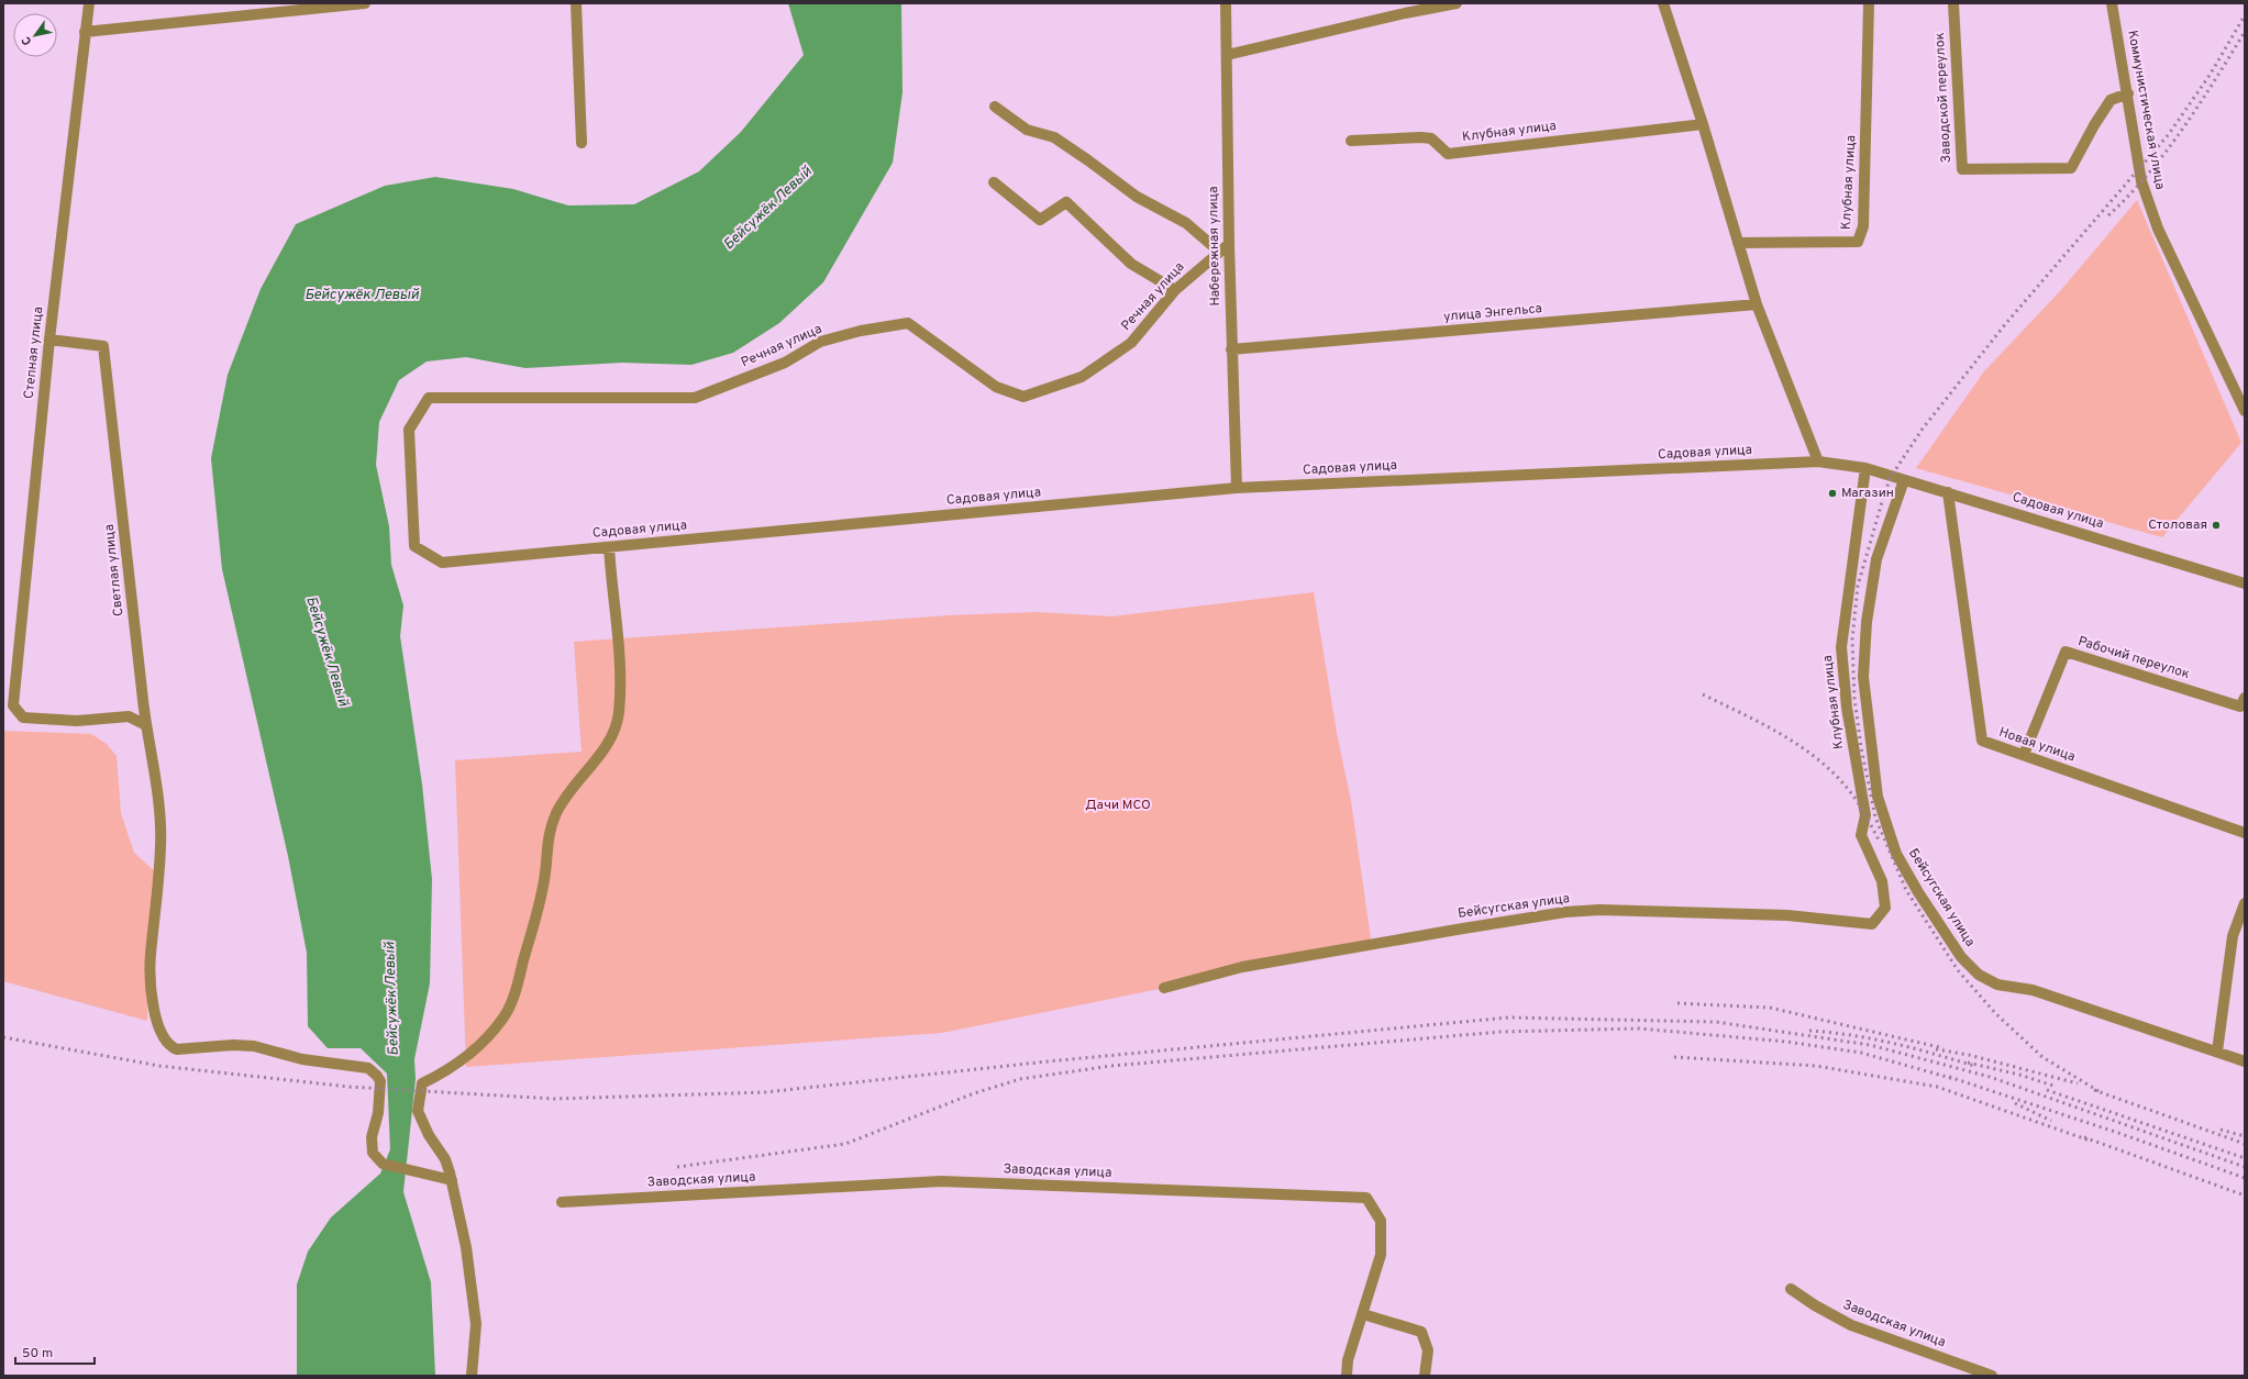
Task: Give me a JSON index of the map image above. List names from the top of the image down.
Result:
{
  "streets": {
    "street": [
      "Заводской переулок",
      "Коммунистическая улица",
      "Клубная улица",
      "Набережная улица",
      "Речная улица",
      "улица Энгельса",
      "Степная улица",
      "Садовая улица",
      "Светлая улица",
      "Рабочий переулок",
      "Новая улица",
      "Бейсугская улица",
      "Заводская улица"
    ]
  },
  "crossings": [
    ["Заводской переулок", "Коммунистическая улица"],
    ["Клубная улица", "Садовая улица"],
    ["Клубная улица", "Бейсугская улица"],
    ["Набережная улица", "Речная улица"],
    ["Набережная улица", "улица Энгельса"],
    ["Набережная улица", "Садовая улица"],
    ["Речная улица", "Садовая улица"],
    ["Степная улица", "Светлая улица"],
    ["Садовая улица", "Новая улица"],
    ["Садовая улица", "Бейсугская улица"],
    ["Рабочий переулок", "Новая улица"]
  ],
  "water": ["Бейсужёк Левый"],
  "parks": ["Дачи МСО"],
  "places": ["Магазин", "Столовая"],
  "scale_bar": "50 m",
  "north": "bottom left"
}
